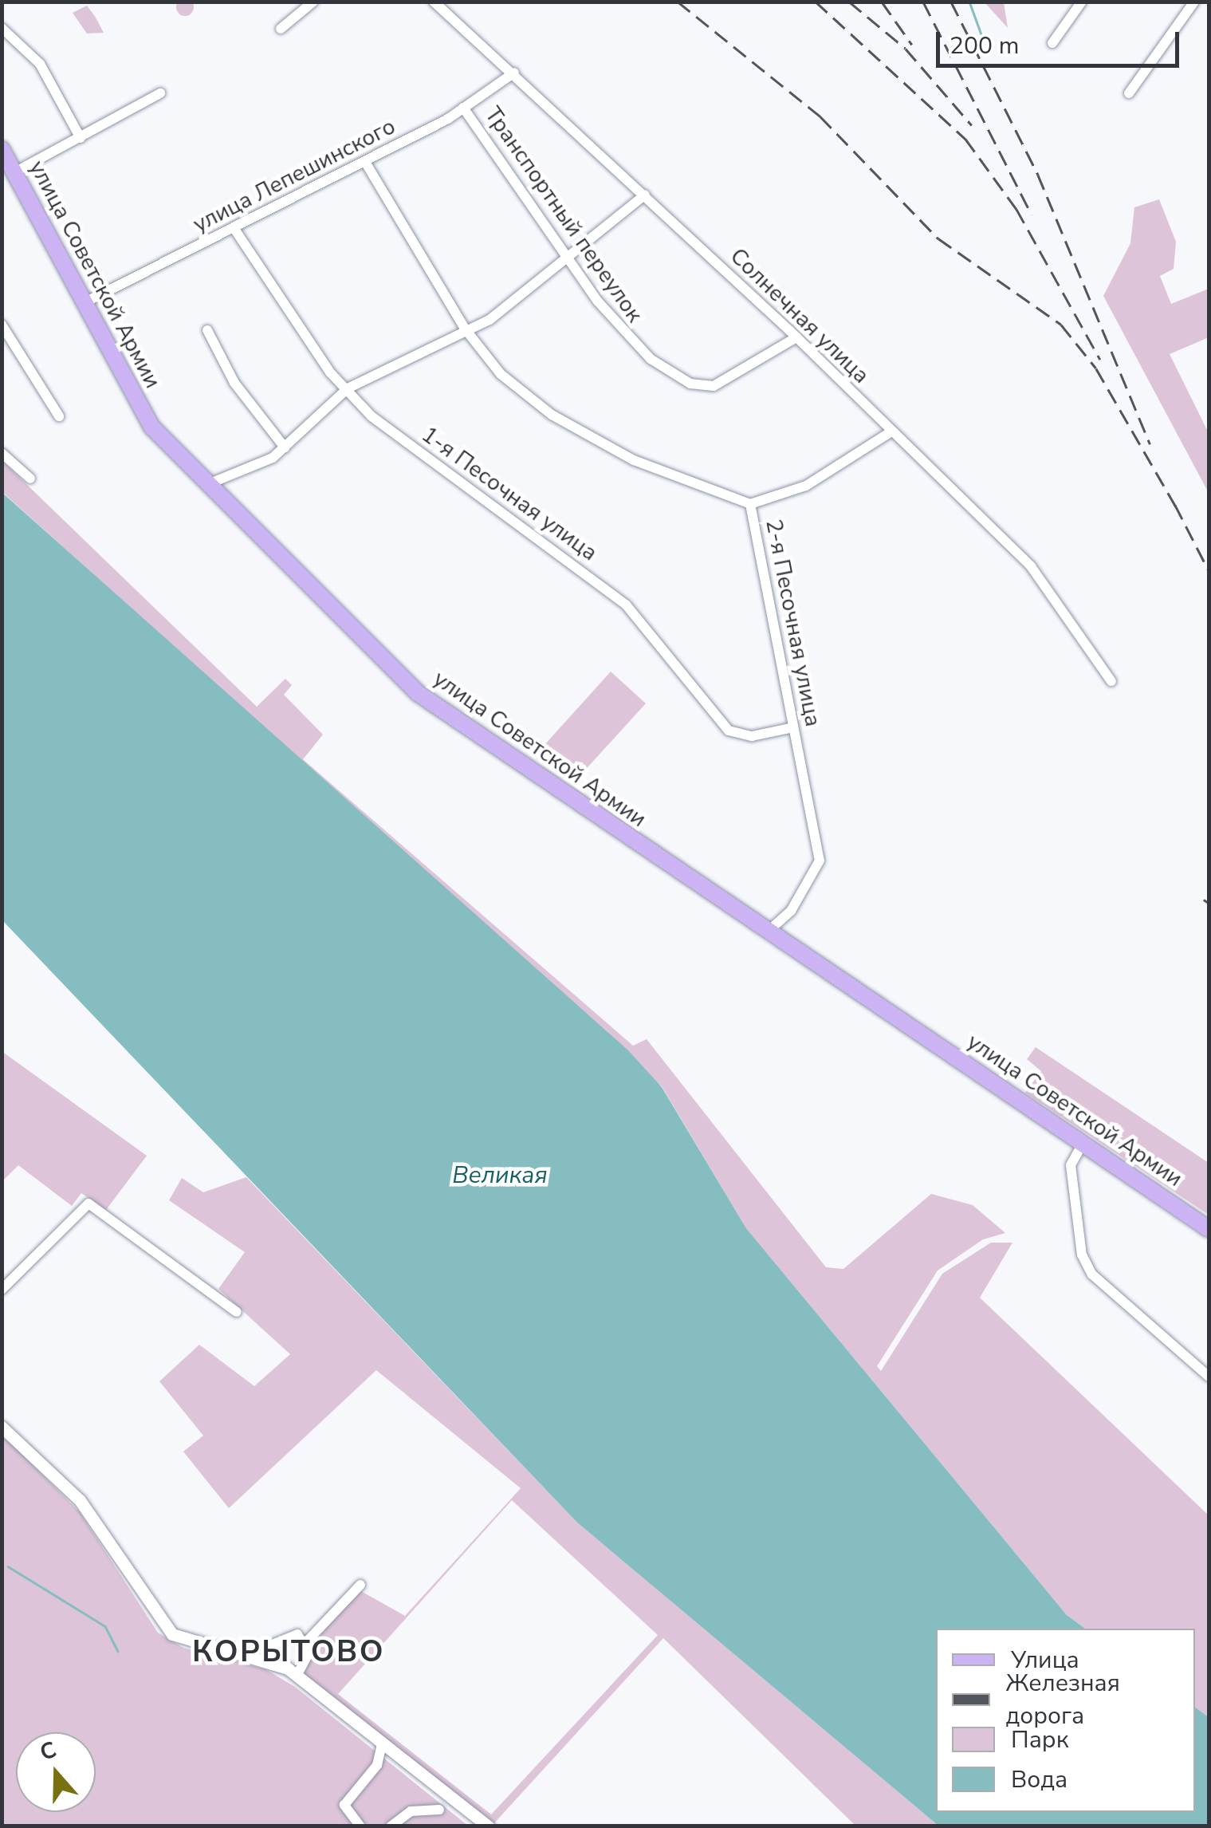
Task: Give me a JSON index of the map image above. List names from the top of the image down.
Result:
{
  "streets": {
    "main road": ["улица Советской Армии"],
    "street": [
      "улица Лепешинского",
      "Транспортный переулок",
      "Солнечная улица",
      "1-я Песочная улица",
      "2-я Песочная улица"
    ]
  },
  "crossings": [
    ["улица Лепешинского", "Транспортный переулок"],
    ["улица Лепешинского", "улица Советской Армии"],
    ["улица Лепешинского", "Солнечная улица"],
    ["улица Лепешинского", "1-я Песочная улица"],
    ["улица Лепешинского", "2-я Песочная улица"],
    ["Транспортный переулок", "Солнечная улица"],
    ["улица Советской Армии", "2-я Песочная улица"],
    ["1-я Песочная улица", "2-я Песочная улица"]
  ],
  "districts": ["КОРЫТОВО"],
  "water": ["Великая"],
  "legend": [
    "Улица",
    "Железная дорога",
    "Парк",
    "Вода"
  ],
  "scale_bar": "200 m",
  "north": "top"
}
